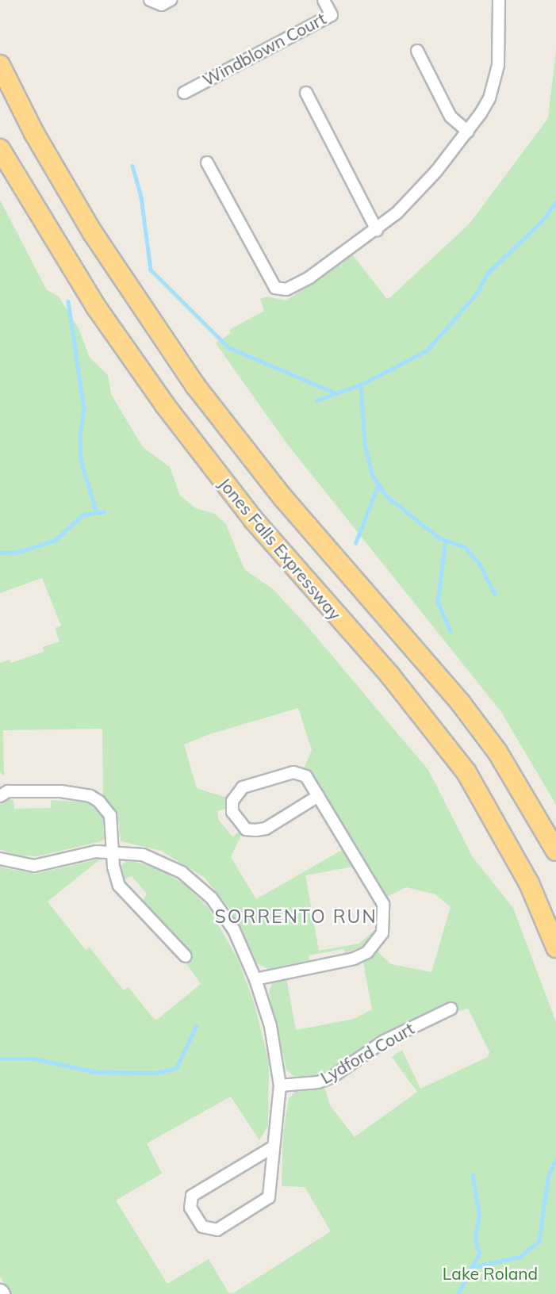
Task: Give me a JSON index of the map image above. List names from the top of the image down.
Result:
{
  "streets": {
    "highway": ["Jones Falls Expressway"],
    "street": ["Windblown Court", "Lydford Court"]
  },
  "districts": ["SORRENTO RUN"],
  "parks": ["Lake Roland"]
}
